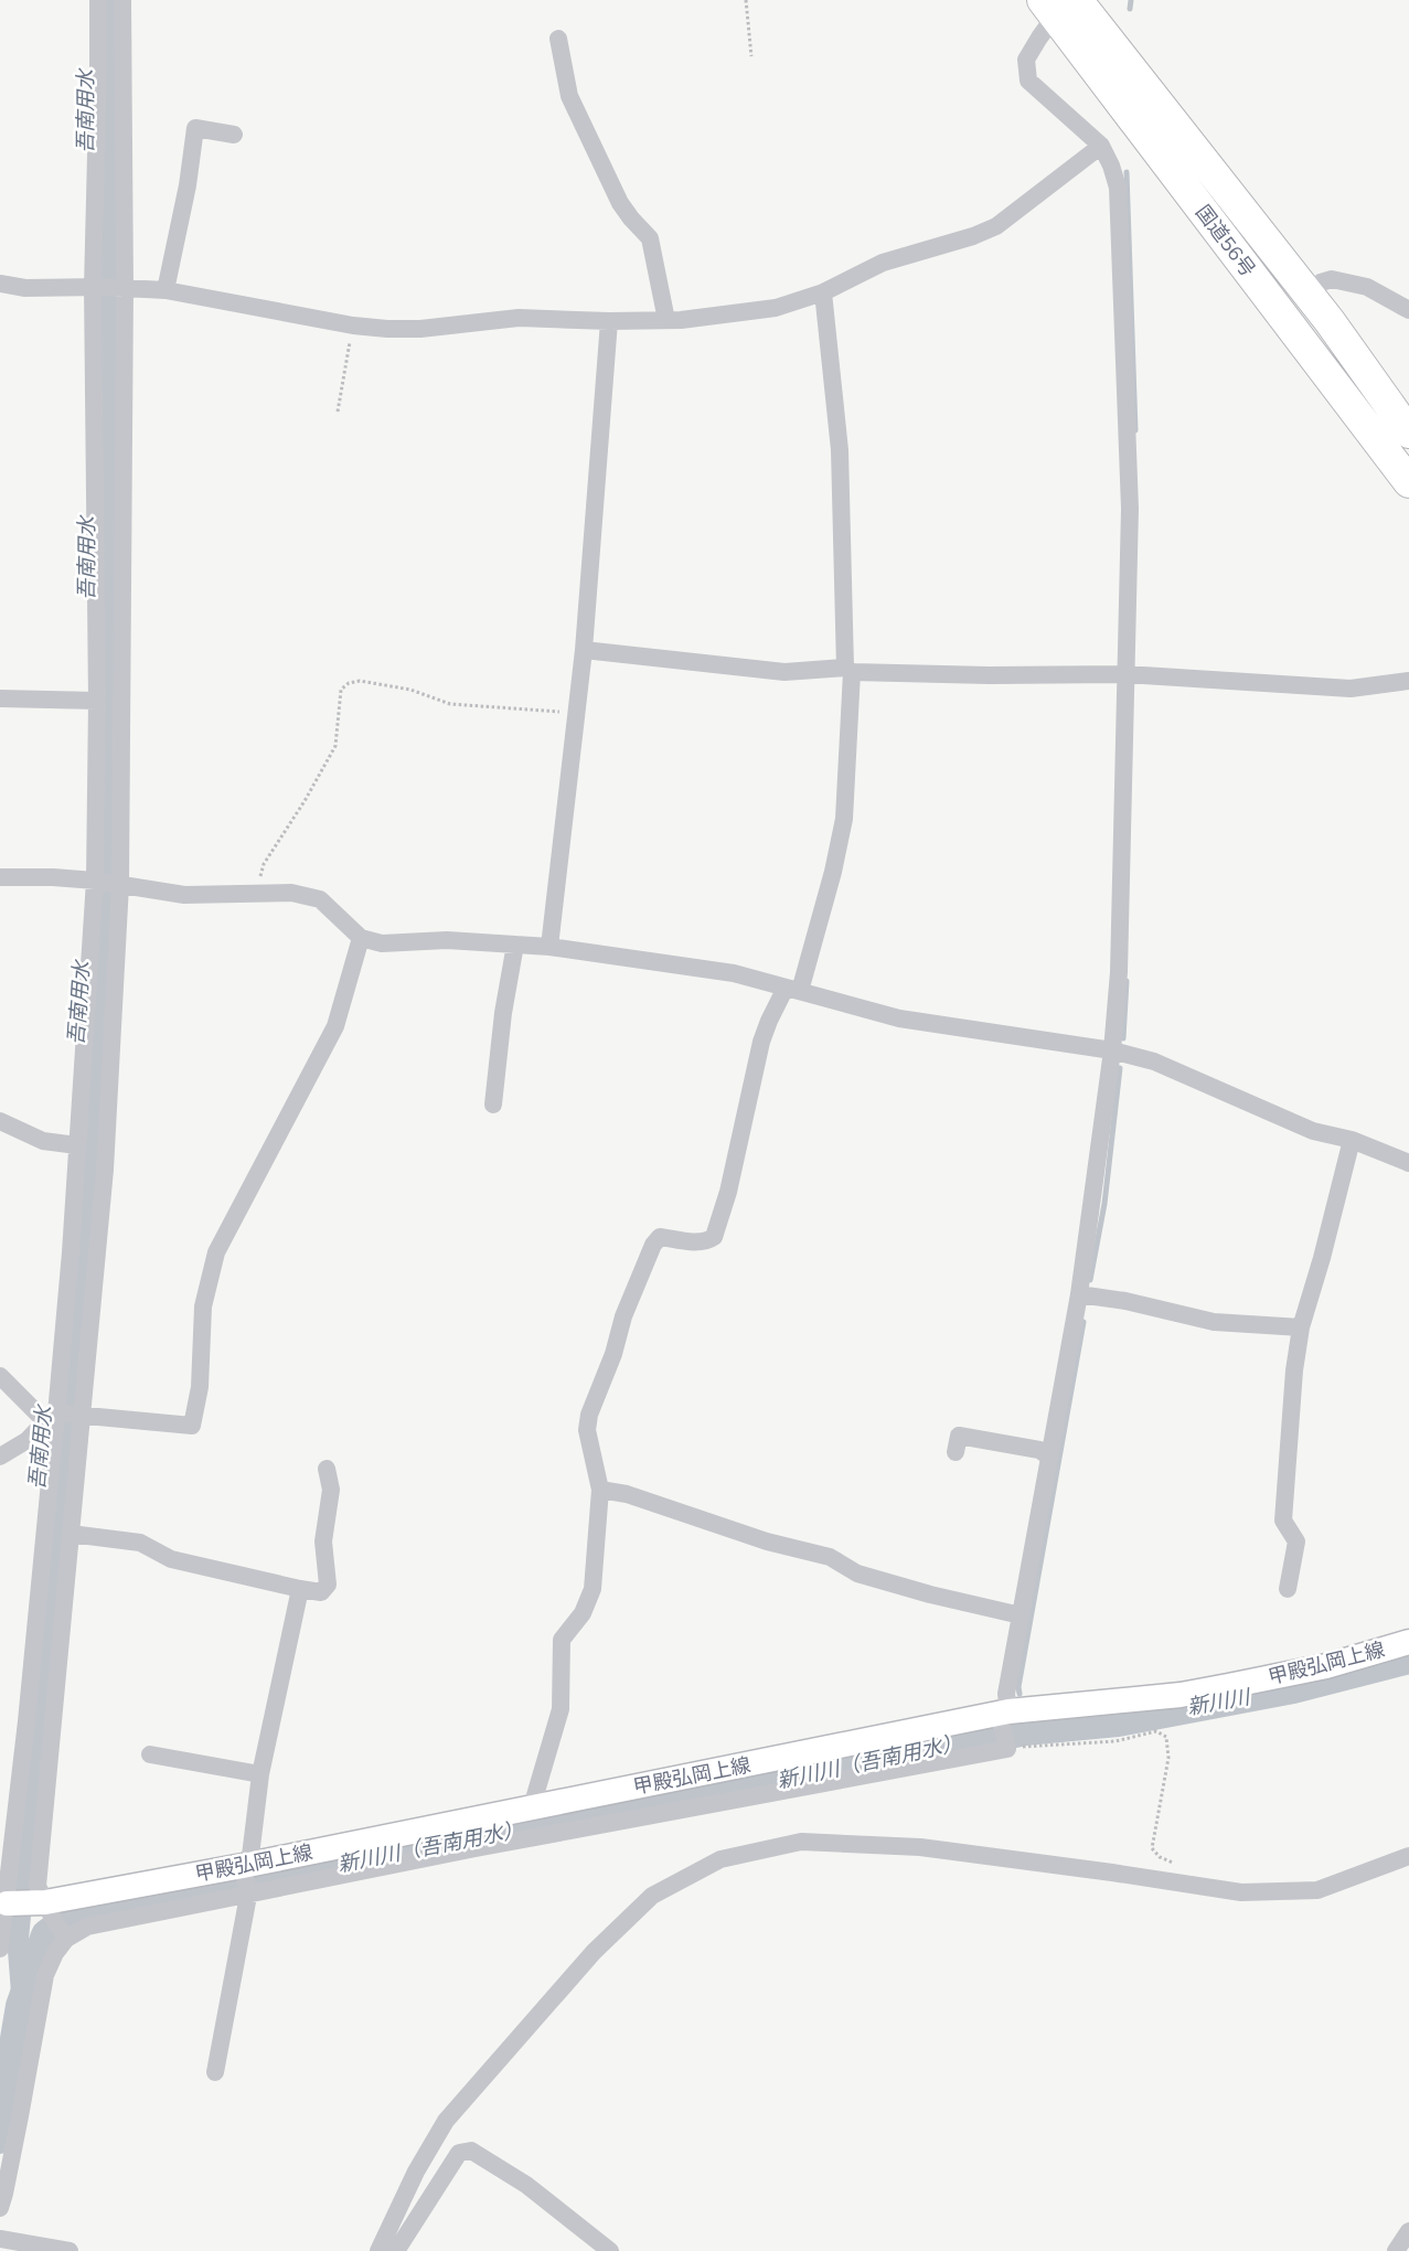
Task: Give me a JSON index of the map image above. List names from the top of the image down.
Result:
{
  "streets": {
    "highway": ["国道56号"],
    "main road": ["甲殿弘岡上線"]
  },
  "water": ["吾南用水", "新川川", "新川川（吾南用水）"]
}
